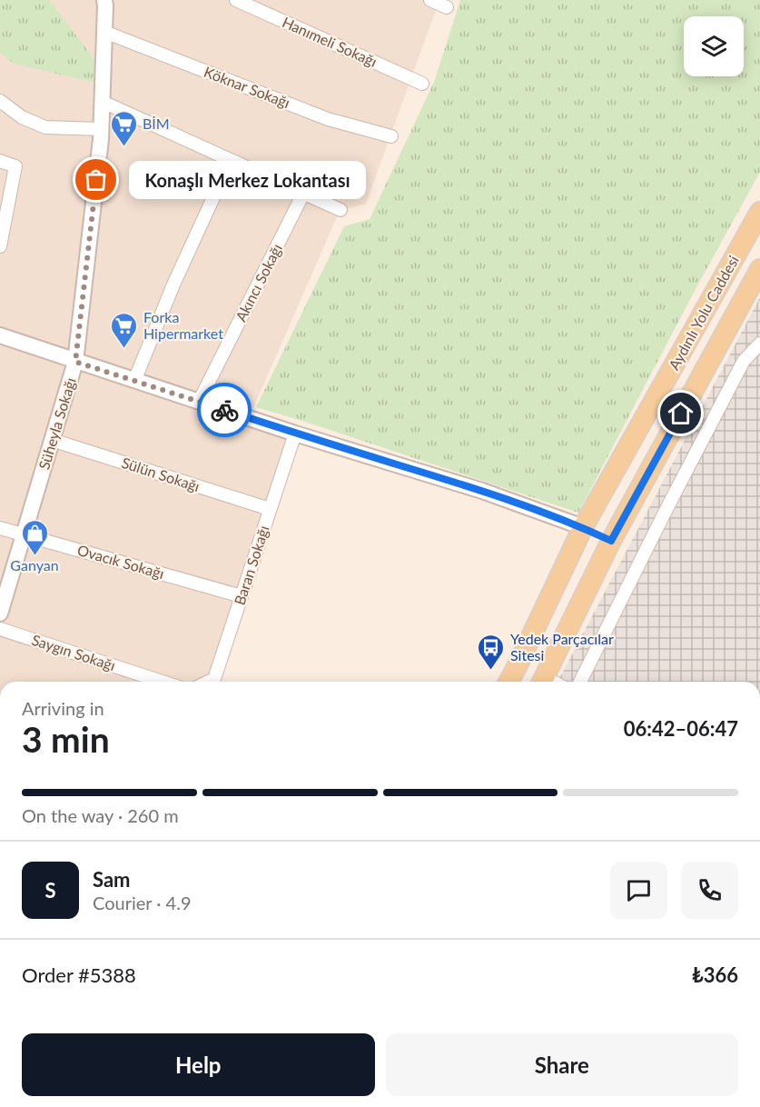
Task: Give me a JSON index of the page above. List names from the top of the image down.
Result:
{
  "streets": {
    "main road": ["Aydınlı Yolu Caddesi"],
    "street": [
      "Hanımeli Sokağı",
      "Köknar Sokağı",
      "Akıncı Sokağı",
      "Süheyla Sokağı",
      "Sülün Sokağı",
      "Ovacık Sokağı",
      "Baran Sokağı",
      "Saygın Sokağı"
    ]
  },
  "crossings": [
    ["Köknar Sokağı", "Süheyla Sokağı"],
    ["Süheyla Sokağı", "Sülün Sokağı"],
    ["Süheyla Sokağı", "Ovacık Sokağı"],
    ["Sülün Sokağı", "Baran Sokağı"],
    ["Ovacık Sokağı", "Baran Sokağı"]
  ],
  "places": {
    "supermarket": ["BİM", "Forka Hipermarket"],
    "other": ["Konaşlı Merkez Lokantası"],
    "shop": ["Ganyan"],
    "bus stop": ["Yedek Parçacılar Sitesi"]
  },
  "page": {
    "bubble": "Konaşlı Merkez Lokantası",
    "heading": ["3 min", "Arriving in", "06:42–06:47"],
    "panel": [
      "Sam",
      "Courier · 4.9",
      "Order #5388",
      "₺366"
    ],
    "bar": "On the way · 260 m",
    "round": "S",
    "buttons": ["Help", "Share"]
  }
}
